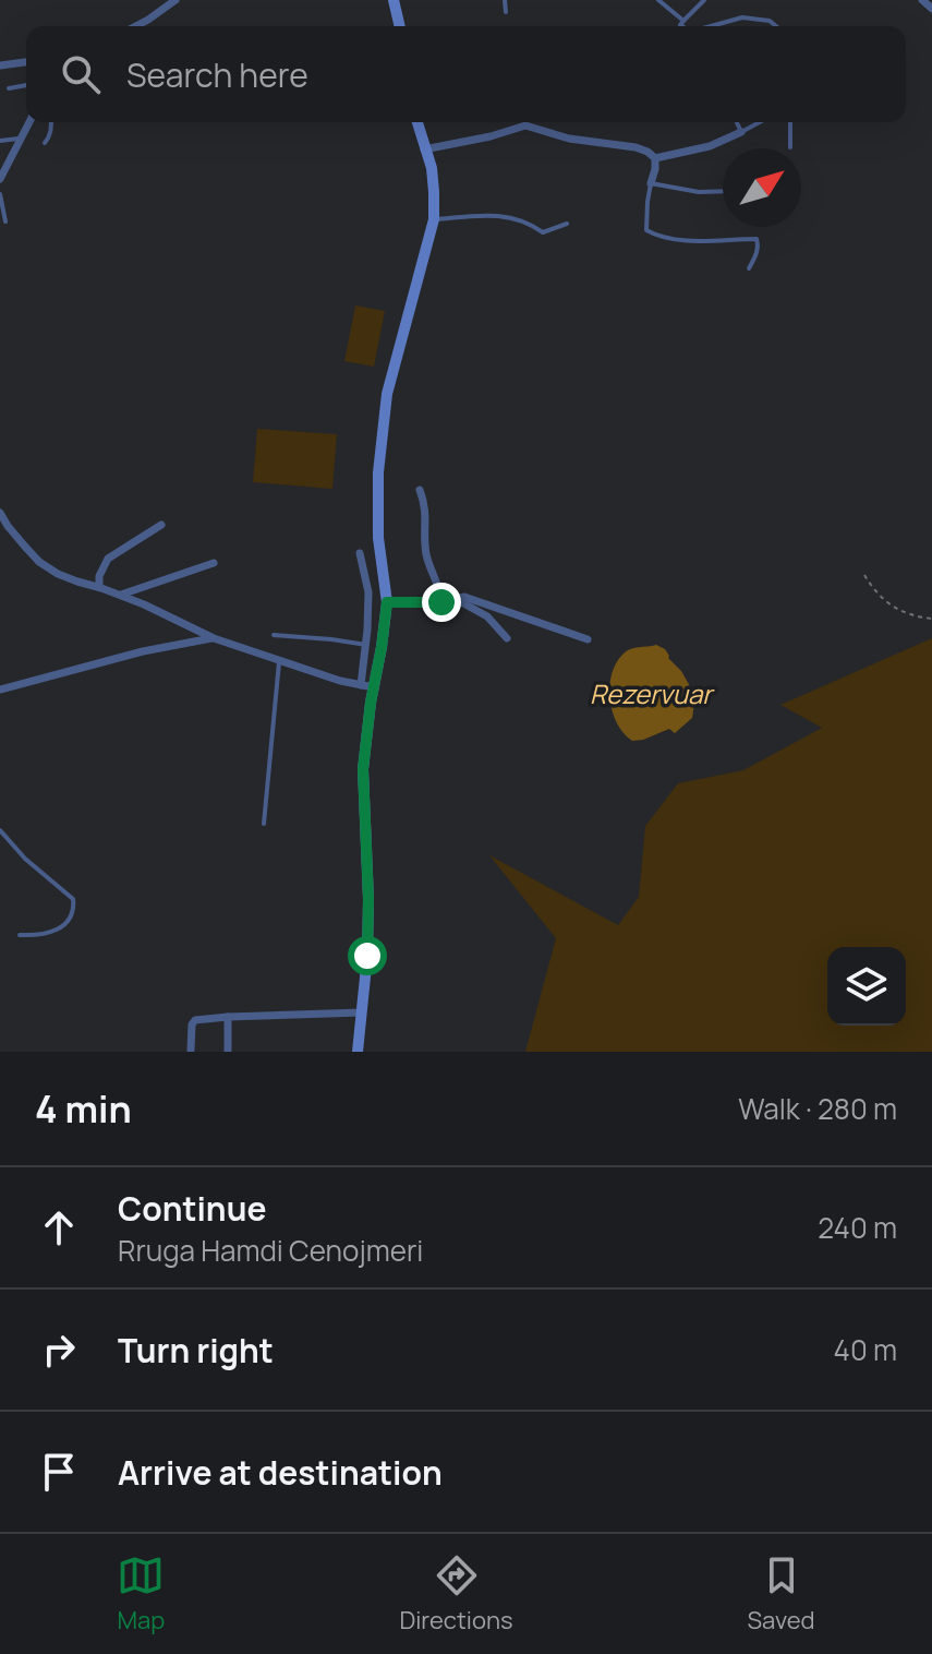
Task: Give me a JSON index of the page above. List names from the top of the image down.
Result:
{
  "water": ["Rezervuar"],
  "north": "top right",
  "page": {
    "search": "Search here",
    "heading": ["4 min", "Walk · 280 m"],
    "list": [
      ["Continue", "Rruga Hamdi Cenojmeri", "240 m"],
      ["Turn right", "40 m"],
      "Arrive at destination"
    ],
    "nav": ["Map", "Directions", "Saved"]
  }
}
